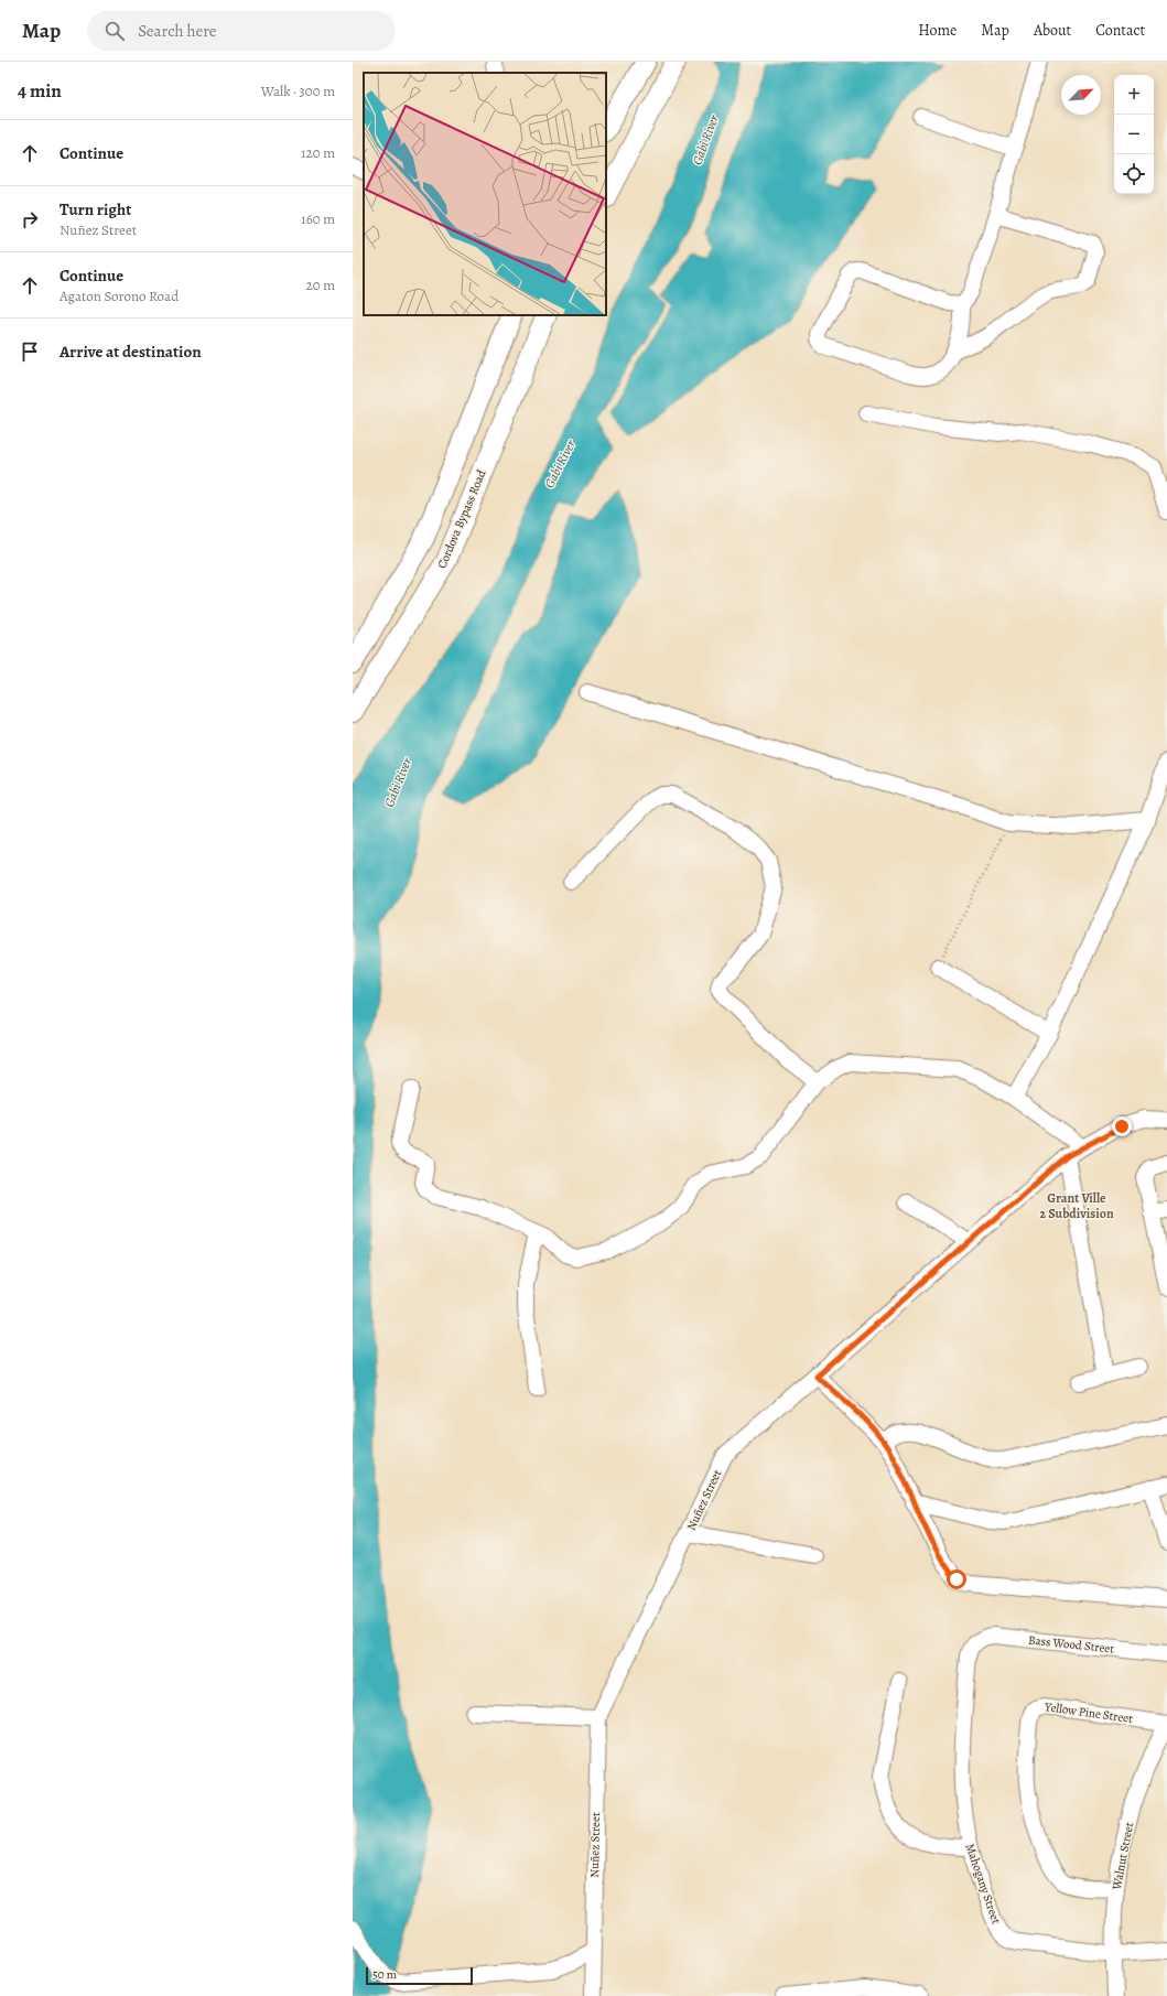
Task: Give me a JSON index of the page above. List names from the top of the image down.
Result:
{
  "streets": {
    "main road": ["Cordova Bypass Road"],
    "street": [
      "Nuñez Street",
      "Bass Wood Street",
      "Yellow Pine Street",
      "Walnut Street",
      "Mahogany Street"
    ]
  },
  "crossings": [
    ["Bass Wood Street", "Mahogany Street"],
    ["Yellow Pine Street", "Walnut Street"],
    ["Walnut Street", "Mahogany Street"]
  ],
  "districts": ["Grant Ville 2 Subdivision"],
  "water": ["Gabi River"],
  "scale_bar": "50 m",
  "north": "top right",
  "page": {
    "header": "Map",
    "search": "Search here",
    "nav": [
      "Home",
      "Map",
      "About",
      "Contact"
    ],
    "heading": ["4 min", "Walk · 300 m"],
    "map_buttons": ["+", "−"],
    "list": [
      ["Continue", "120 m"],
      ["Turn right", "Nuñez Street", "160 m"],
      ["Continue", "Agaton Sorono Road", "20 m"],
      "Arrive at destination"
    ],
    "scale": "50 m"
  }
}
